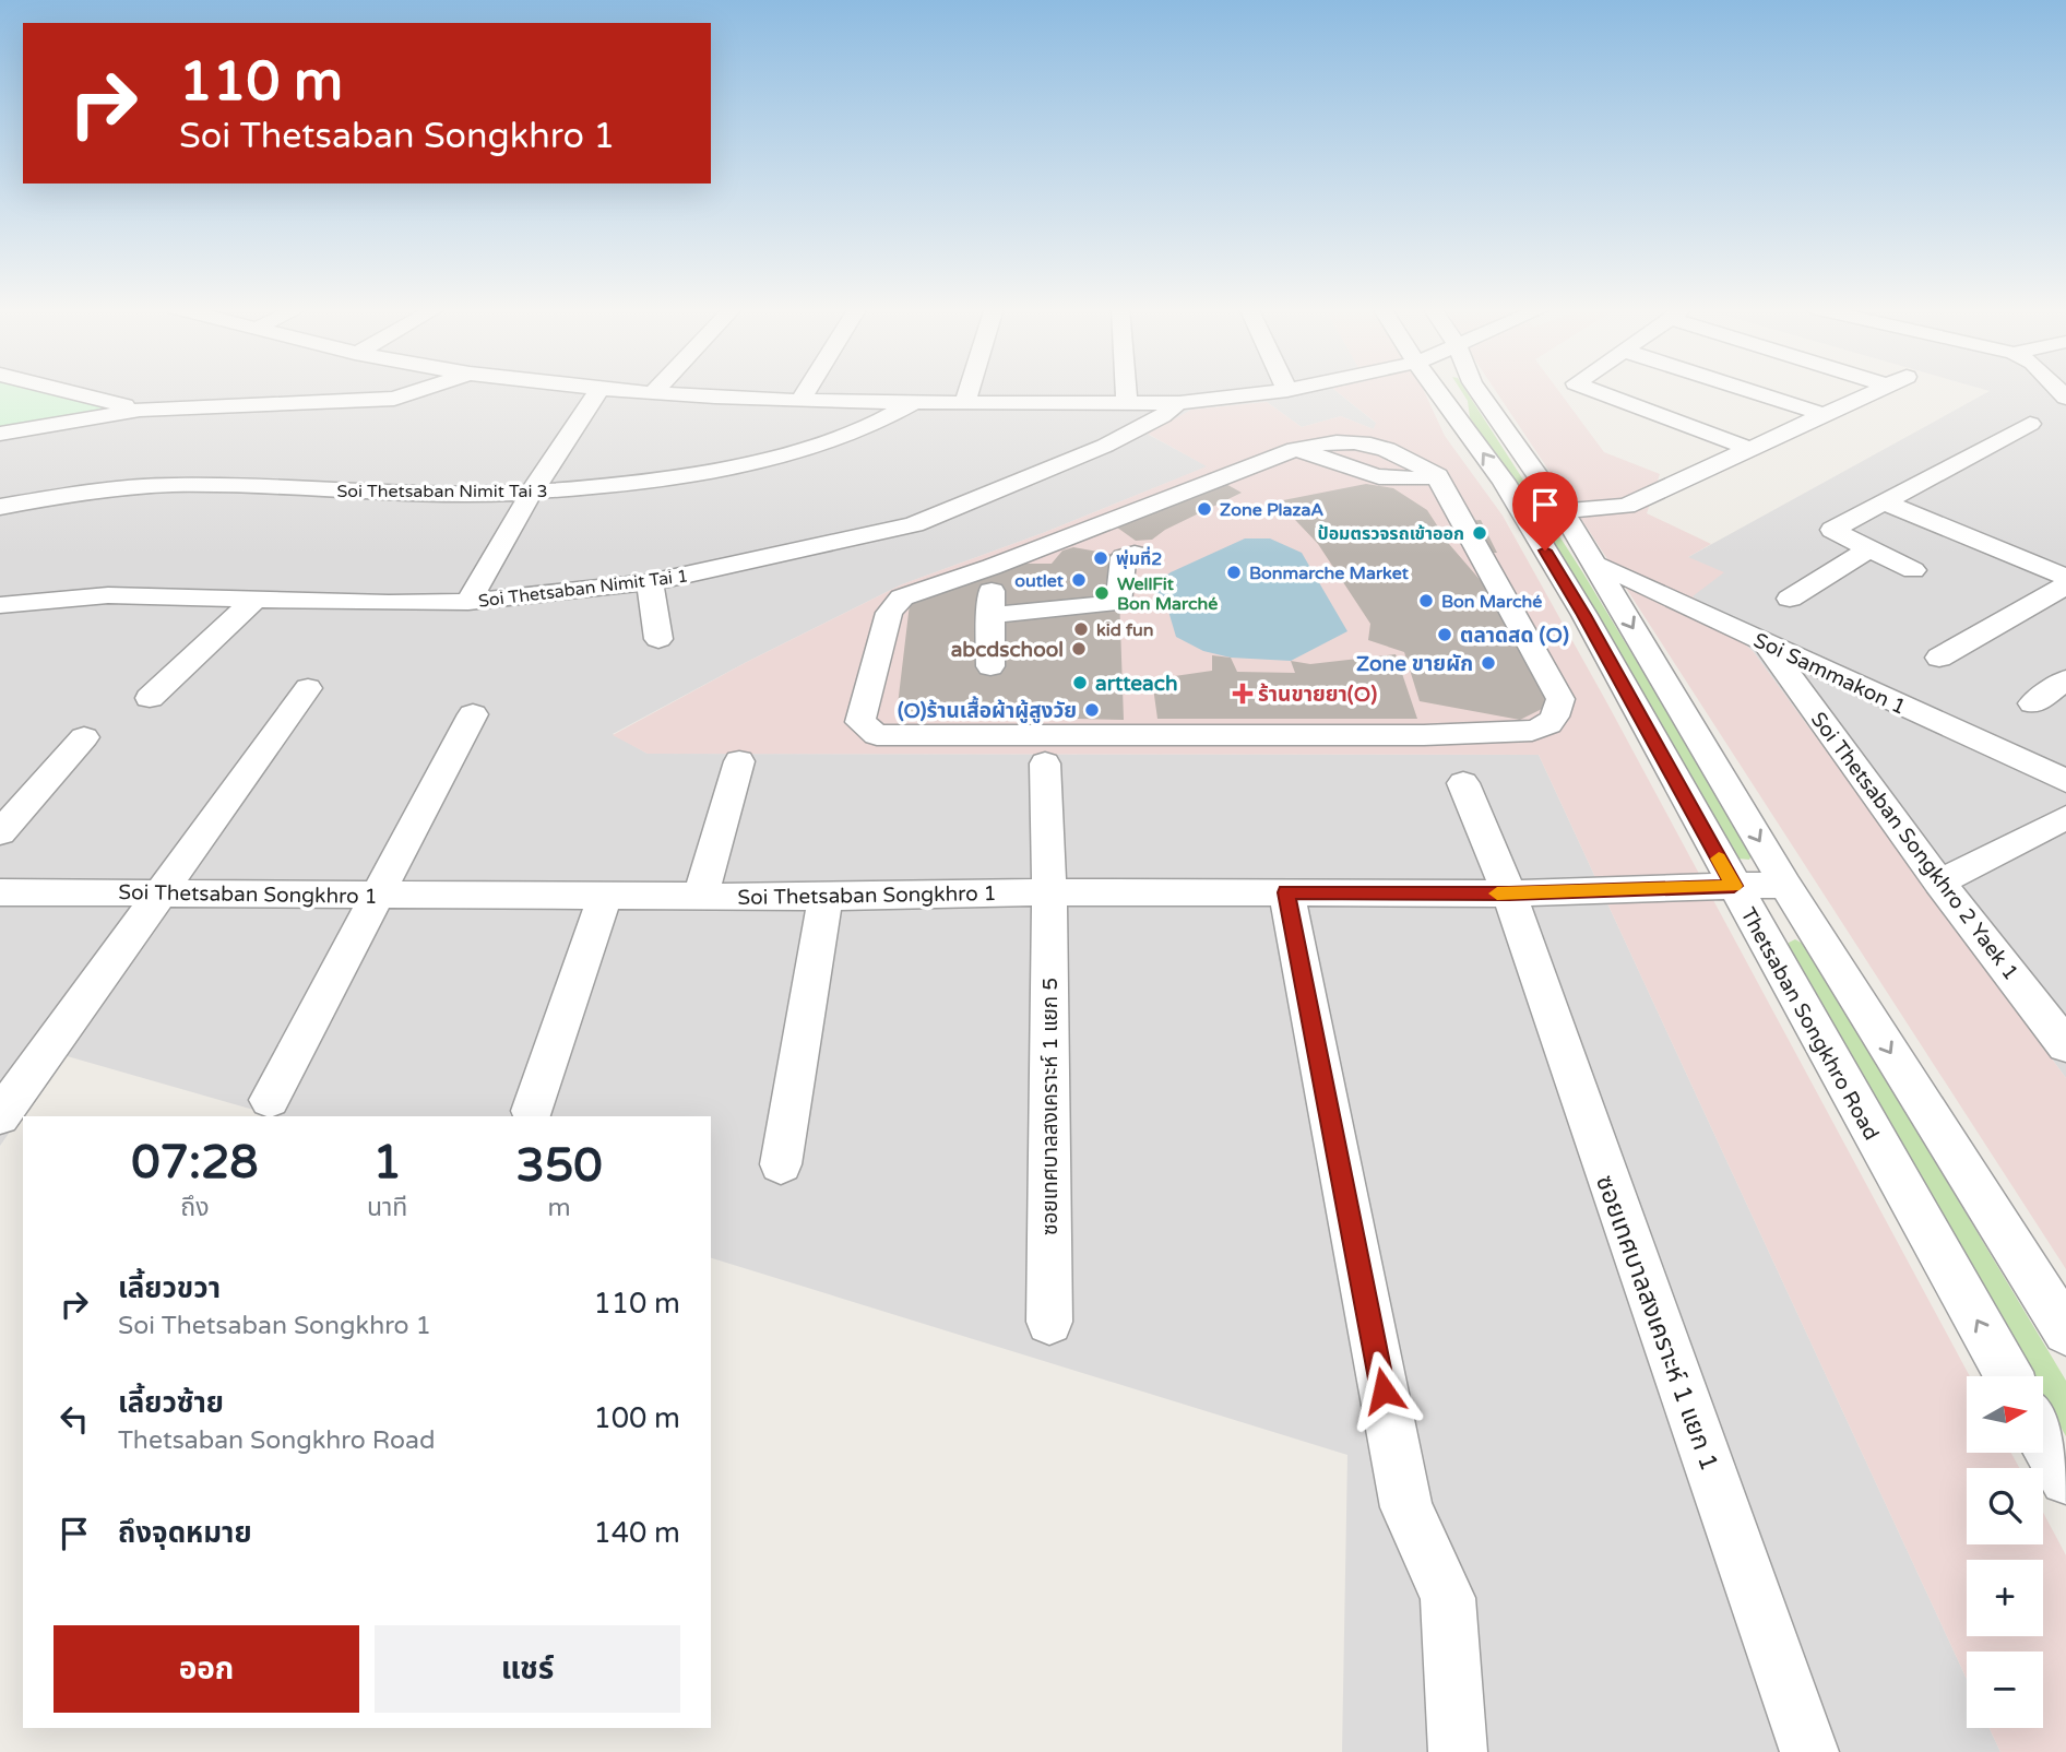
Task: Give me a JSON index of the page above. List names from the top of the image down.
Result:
{
  "streets": {
    "street": [
      "Soi Thetsaban Nimit Tai 3",
      "Soi Thetsaban Nimit Tai 1",
      "Soi Sammakon 1",
      "Soi Thetsaban Songkhro 2 Yaek 1",
      "Soi Thetsaban Songkhro 1",
      "Thetsaban Songkhro Road",
      "ซอยเทศบาลสงเคราะห์ 1 แยก 5",
      "ซอยเทศบาลสงเคราะห์ 1 แยก 1"
    ]
  },
  "crossings": [
    ["Soi Sammakon 1", "Soi Thetsaban Songkhro 2 Yaek 1"],
    ["Soi Sammakon 1", "Thetsaban Songkhro Road"],
    ["Soi Thetsaban Songkhro 1", "Thetsaban Songkhro Road"],
    ["Soi Thetsaban Songkhro 1", "ซอยเทศบาลสงเคราะห์ 1 แยก 5"],
    ["Soi Thetsaban Songkhro 1", "ซอยเทศบาลสงเคราะห์ 1 แยก 1"]
  ],
  "places": {
    "other": [
      "Zone PlazaA",
      "ป้อมตรวจรถเข้าออก",
      "พุ่มที่2",
      "Bonmarche Market",
      "outlet",
      "WellFit Bon Marché",
      "Bon Marché",
      "kid fun",
      "ตลาดสด (O)",
      "abcdschool",
      "Zone ขายผัก",
      "artteach",
      "(O)ร้านเสื้อผ้าผู้สูงวัย"
    ],
    "health": ["ร้านขายยา(O)"]
  },
  "north": "right",
  "page": {
    "turn": ["110 m", "Soi Thetsaban Songkhro 1"],
    "eta": [
      "07:28",
      "ถึง",
      "1",
      "นาที",
      "350",
      "m"
    ],
    "list": [
      {
        "name": "เลี้ยวขวา",
        "note": "Soi Thetsaban Songkhro 1",
        "value": "110 m"
      },
      {
        "name": "เลี้ยวซ้าย",
        "note": "Thetsaban Songkhro Road",
        "value": "100 m"
      },
      {
        "name": "ถึงจุดหมาย",
        "value": "140 m"
      }
    ],
    "map_buttons": ["+", "−"],
    "buttons": ["ออก", "แชร์"]
  }
}
